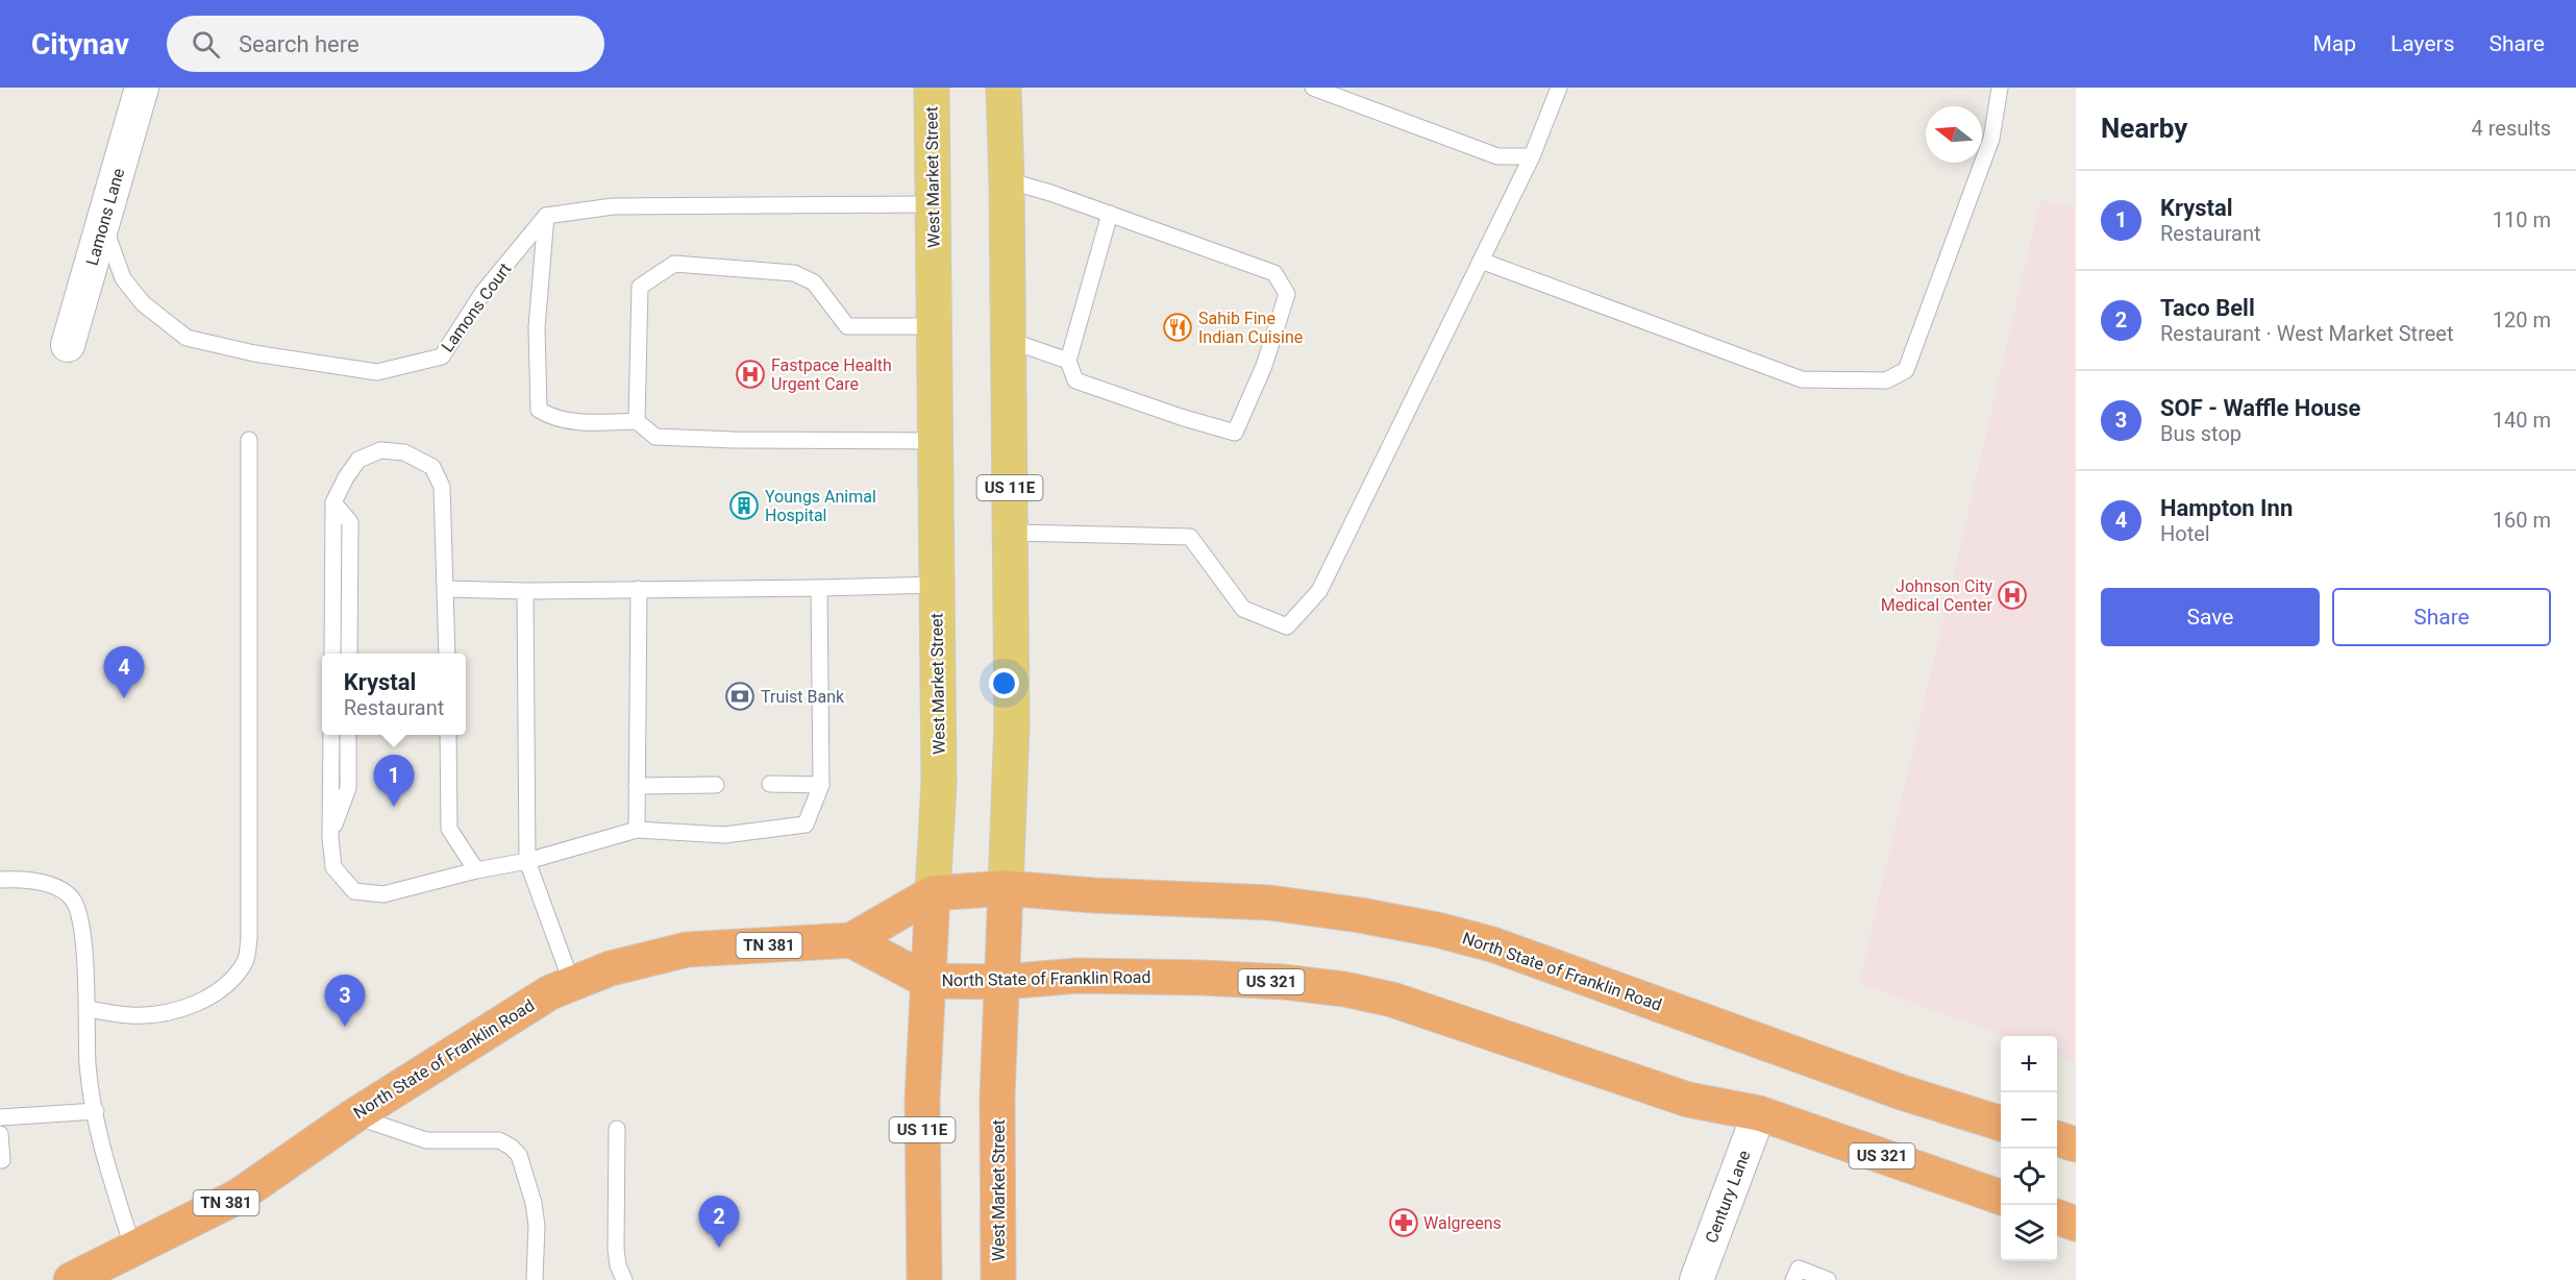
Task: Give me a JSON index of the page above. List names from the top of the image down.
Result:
{
  "streets": {
    "highway": [
      "West Market Street",
      "US 11E",
      "TN 381",
      "North State of Franklin Road",
      "US 321"
    ],
    "street": ["Lamons Lane", "Century Lane"],
    "lane": ["Lamons Court"]
  },
  "crossings": [
    ["West Market Street", "North State of Franklin Road"],
    ["Lamons Lane", "Lamons Court"],
    ["North State of Franklin Road", "Century Lane"]
  ],
  "places": {
    "restaurant": ["Sahib Fine Indian Cuisine"],
    "hospital": ["Fastpace Health Urgent Care", "Johnson City Medical Center"],
    "building": ["Youngs Animal Hospital"],
    "bank": ["Truist Bank"],
    "pharmacy": ["Walgreens"]
  },
  "north": "left",
  "page": {
    "header": "Citynav",
    "search": "Search here",
    "nav": ["Map", "Layers", "Share"],
    "heading": ["Nearby", "4 results"],
    "list": [
      {
        "mark": "1",
        "name": "Krystal",
        "note": "Restaurant",
        "value": "110 m"
      },
      {
        "mark": "2",
        "name": "Taco Bell",
        "note": "Restaurant · West Market Street",
        "value": "120 m"
      },
      {
        "mark": "3",
        "name": "SOF - Waffle House",
        "note": "Bus stop",
        "value": "140 m"
      },
      {
        "mark": "4",
        "name": "Hampton Inn",
        "note": "Hotel",
        "value": "160 m"
      }
    ],
    "buttons": ["Save", "Share"],
    "pins": [
      "4",
      "1",
      "3",
      "2"
    ],
    "popup": ["Krystal", "Restaurant"],
    "map_buttons": ["+", "−"]
  }
}
